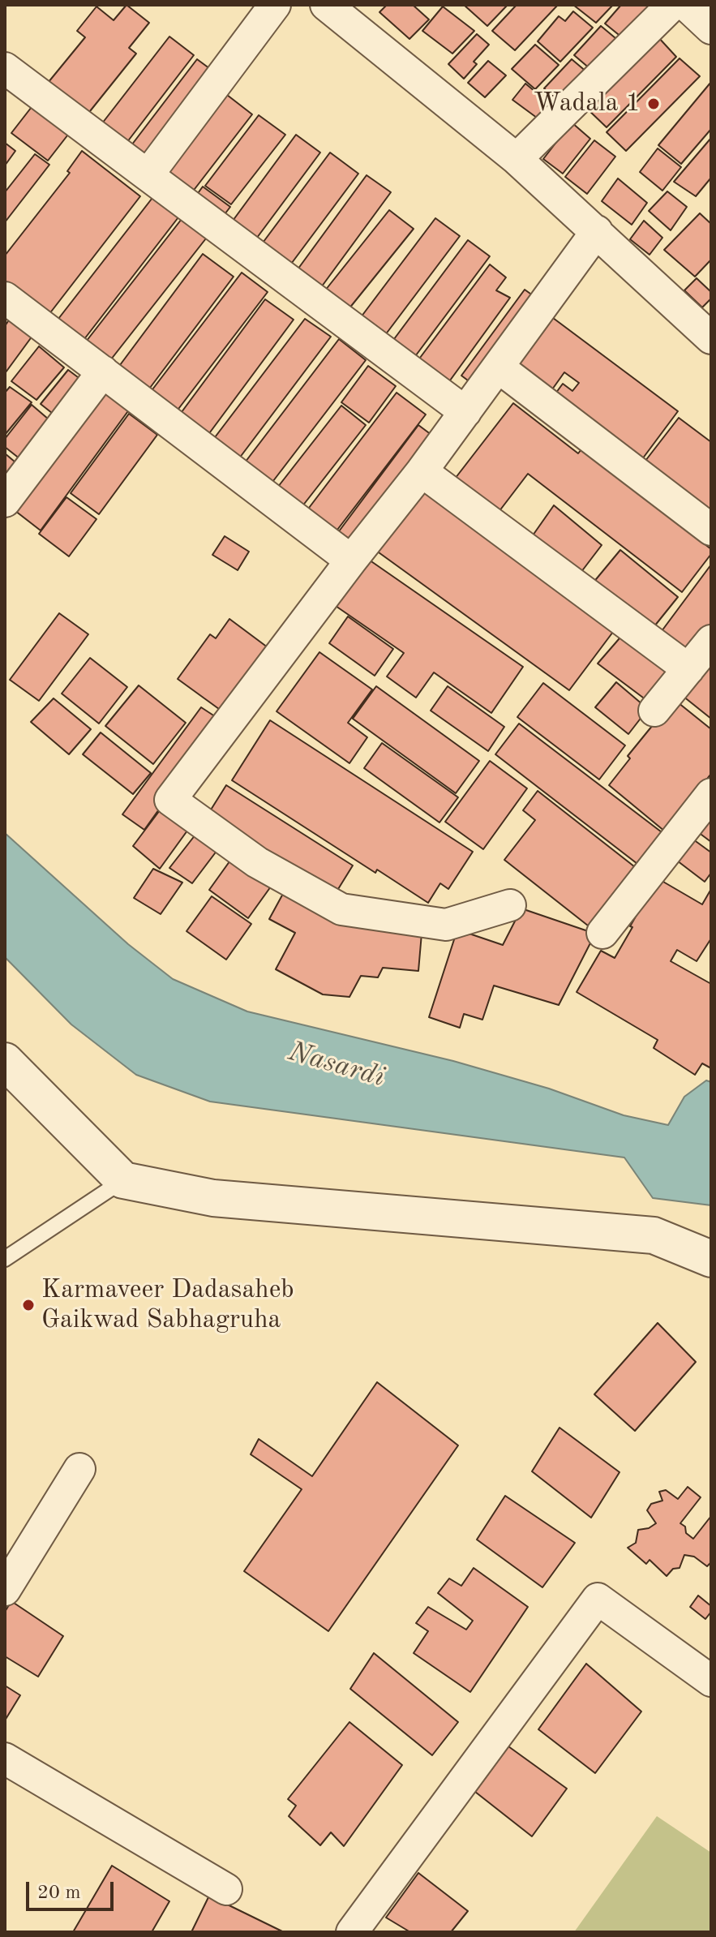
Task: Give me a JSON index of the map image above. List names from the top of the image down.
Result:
{
  "water": ["Nasardi"],
  "places": ["Wadala 1", "Karmaveer Dadasaheb Gaikwad Sabhagruha"],
  "scale_bar": "20 m"
}
